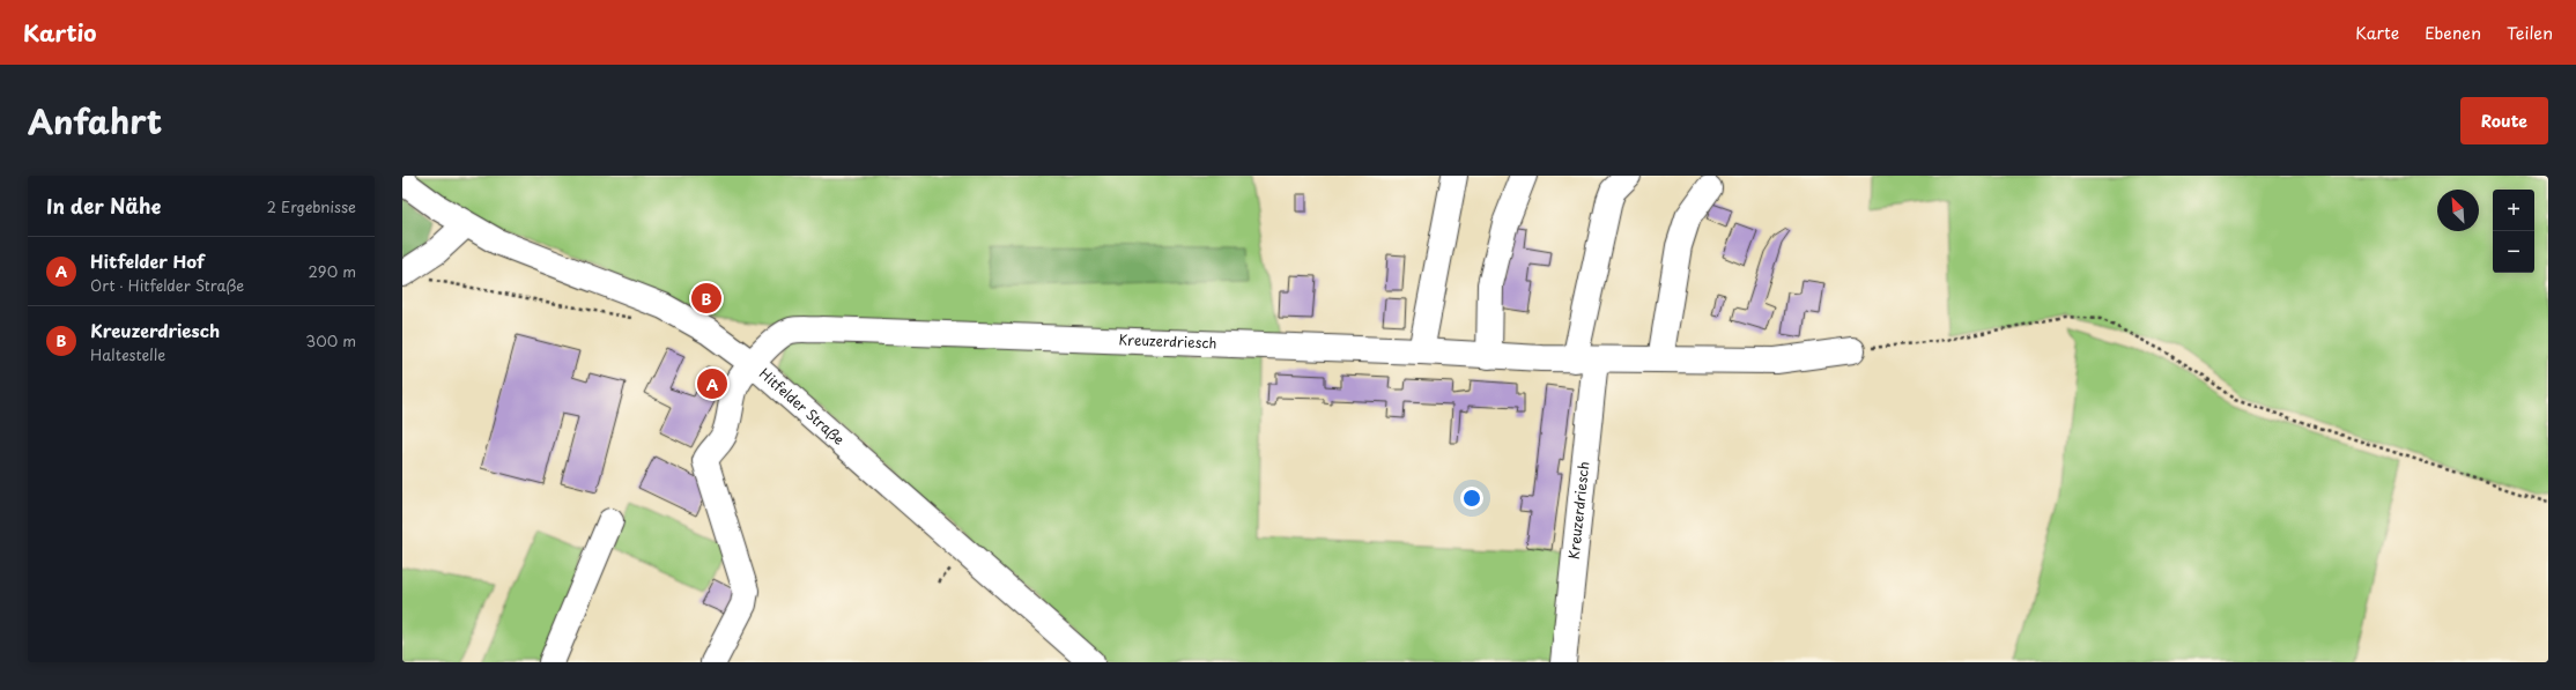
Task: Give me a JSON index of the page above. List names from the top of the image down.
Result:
{
  "streets": {
    "street": ["Kreuzerdriesch", "Hitfelder Straße"]
  },
  "crossings": [
    ["Kreuzerdriesch", "Hitfelder Straße"]
  ],
  "north": "top left",
  "page": {
    "header": "Kartio",
    "nav": ["Karte", "Ebenen", "Teilen"],
    "title": "Anfahrt",
    "buttons": "Route",
    "heading": ["In der Nähe", "2 Ergebnisse"],
    "map_buttons": ["+", "−"],
    "list": [
      {
        "mark": "A",
        "name": "Hitfelder Hof",
        "note": "Ort · Hitfelder Straße",
        "value": "290 m"
      },
      {
        "mark": "B",
        "name": "Kreuzerdriesch",
        "note": "Haltestelle",
        "value": "300 m"
      }
    ],
    "pins": ["B", "A"]
  }
}
